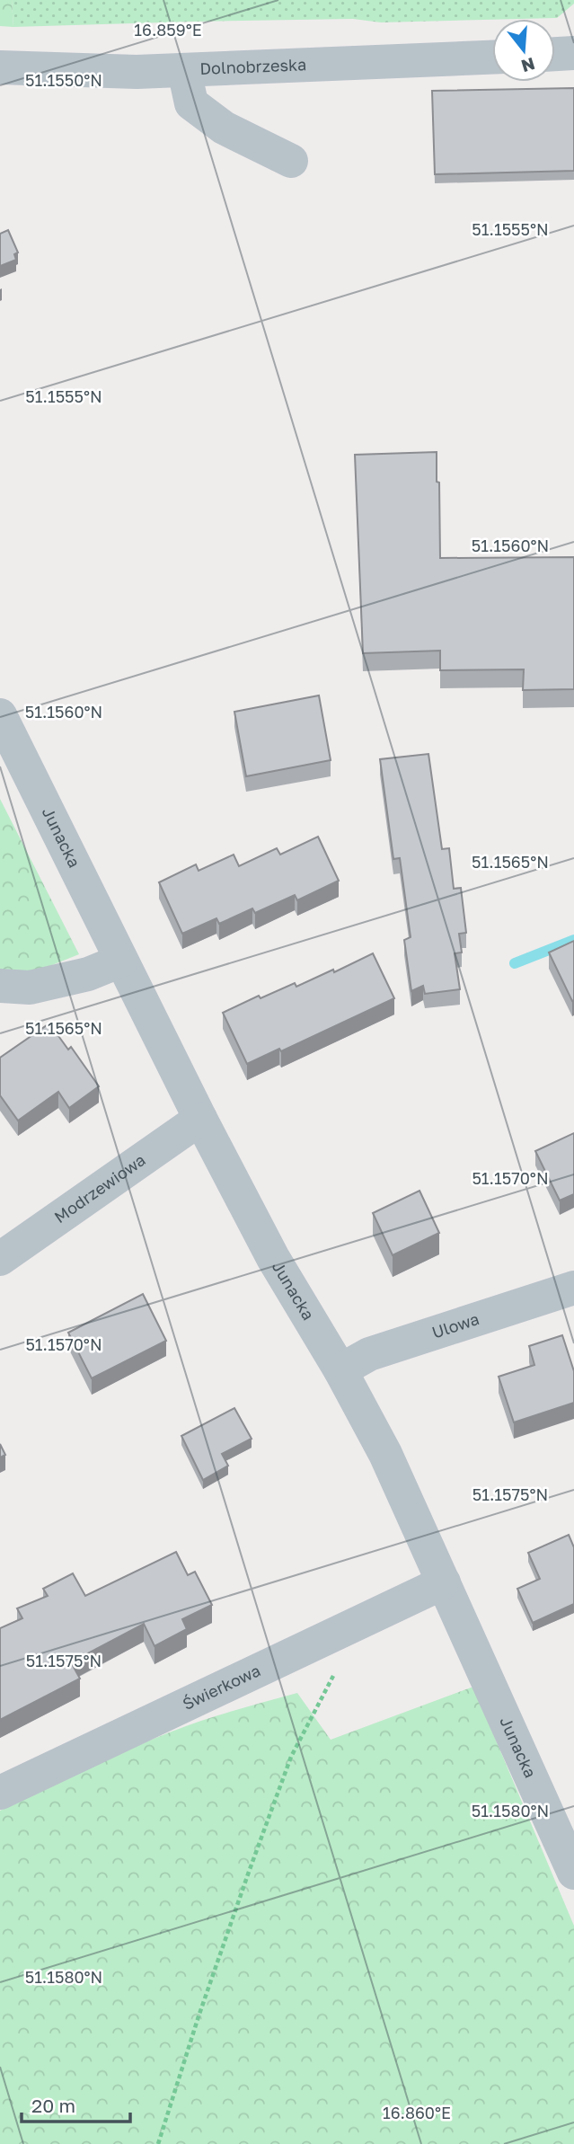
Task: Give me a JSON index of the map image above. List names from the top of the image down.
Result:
{
  "streets": {
    "street": [
      "Dolnobrzeska",
      "Junacka",
      "Modrzewiowa",
      "Ulowa",
      "Świerkowa"
    ]
  },
  "crossings": [
    ["Junacka", "Modrzewiowa"],
    ["Junacka", "Ulowa"],
    ["Junacka", "Świerkowa"]
  ],
  "scale_bar": "20 m",
  "north": "bottom",
  "coordinates": [
    "16.859°E",
    "51.1550°N",
    "51.1555°N",
    "51.1560°N",
    "51.1565°N",
    "51.1570°N",
    "51.1575°N",
    "51.1580°N",
    "16.860°E"
  ]
}
